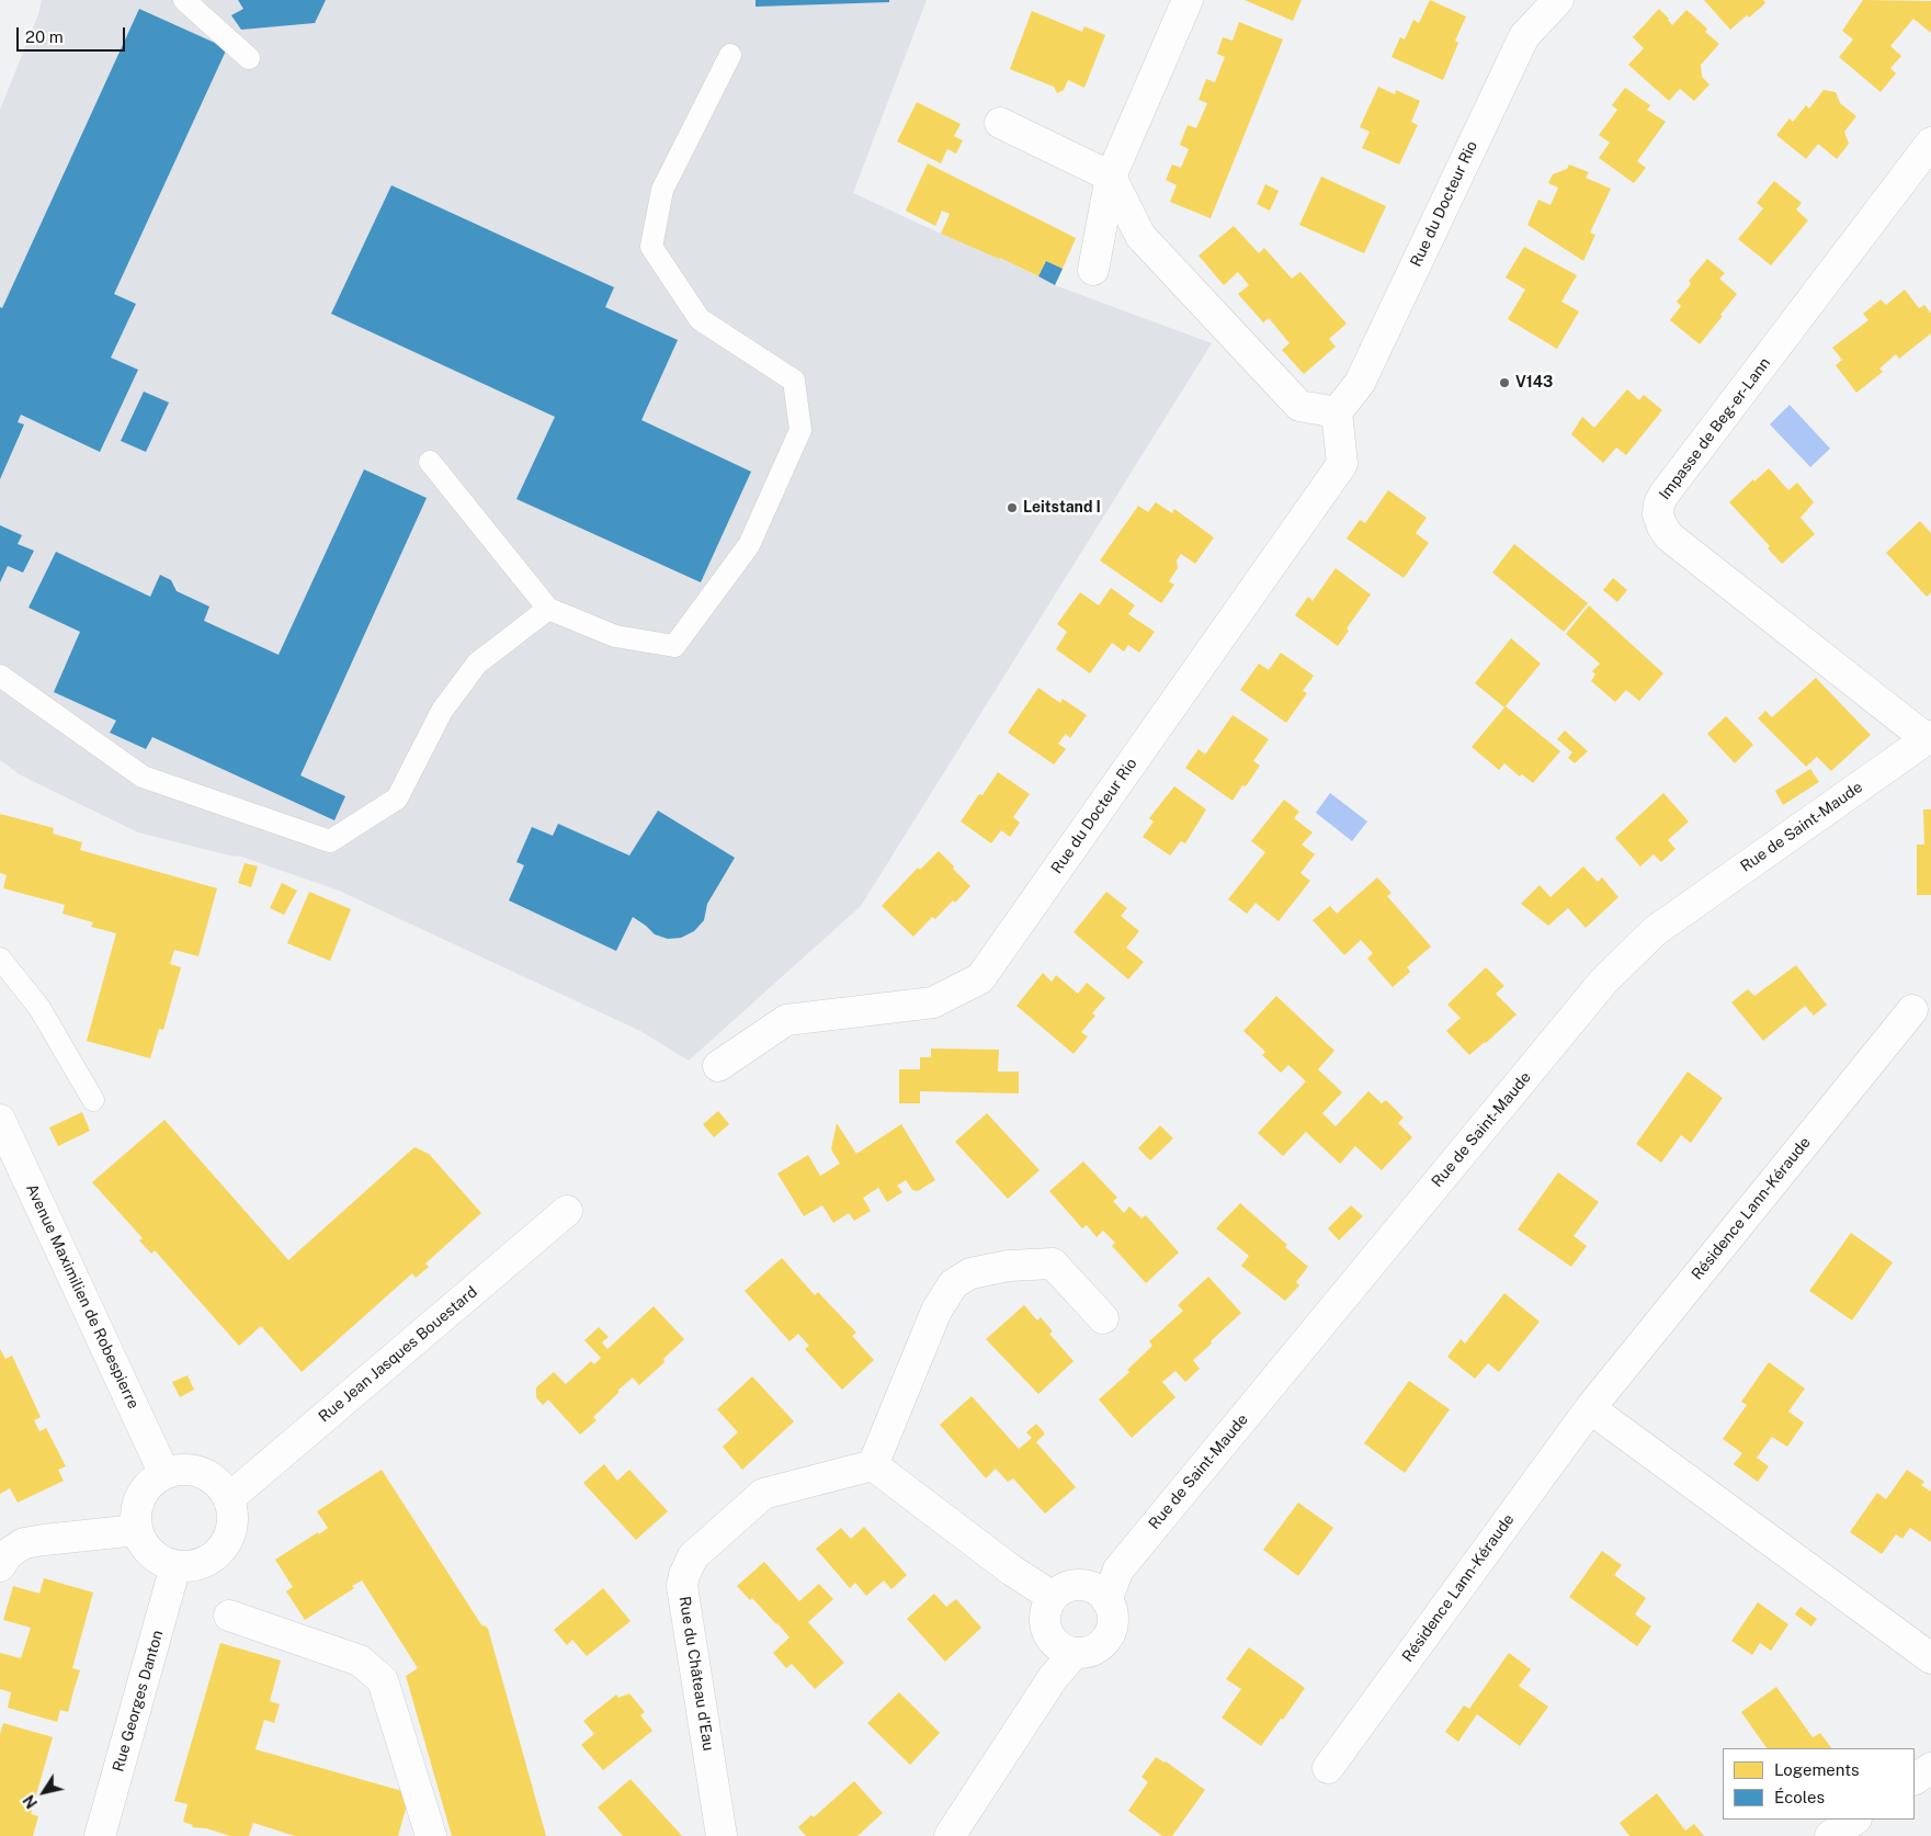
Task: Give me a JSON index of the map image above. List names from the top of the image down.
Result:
{
  "streets": {
    "street": [
      "Rue du Docteur Rio",
      "Impasse de Beg-er-Lann",
      "Rue de Saint-Maude",
      "Résidence Lann-Kéraude",
      "Avenue Maximilien de Robespierre",
      "Rue Jean Jasques Bouestard",
      "Rue du Château d'Eau",
      "Rue Georges Danton"
    ]
  },
  "crossings": [
    ["Impasse de Beg-er-Lann", "Rue de Saint-Maude"],
    ["Avenue Maximilien de Robespierre", "Rue Jean Jasques Bouestard"],
    ["Avenue Maximilien de Robespierre", "Rue Georges Danton"],
    ["Rue Jean Jasques Bouestard", "Rue Georges Danton"]
  ],
  "places": ["V143", "Leitstand I"],
  "legend": ["Logements", "Écoles"],
  "scale_bar": "20 m",
  "north": "bottom left"
}
